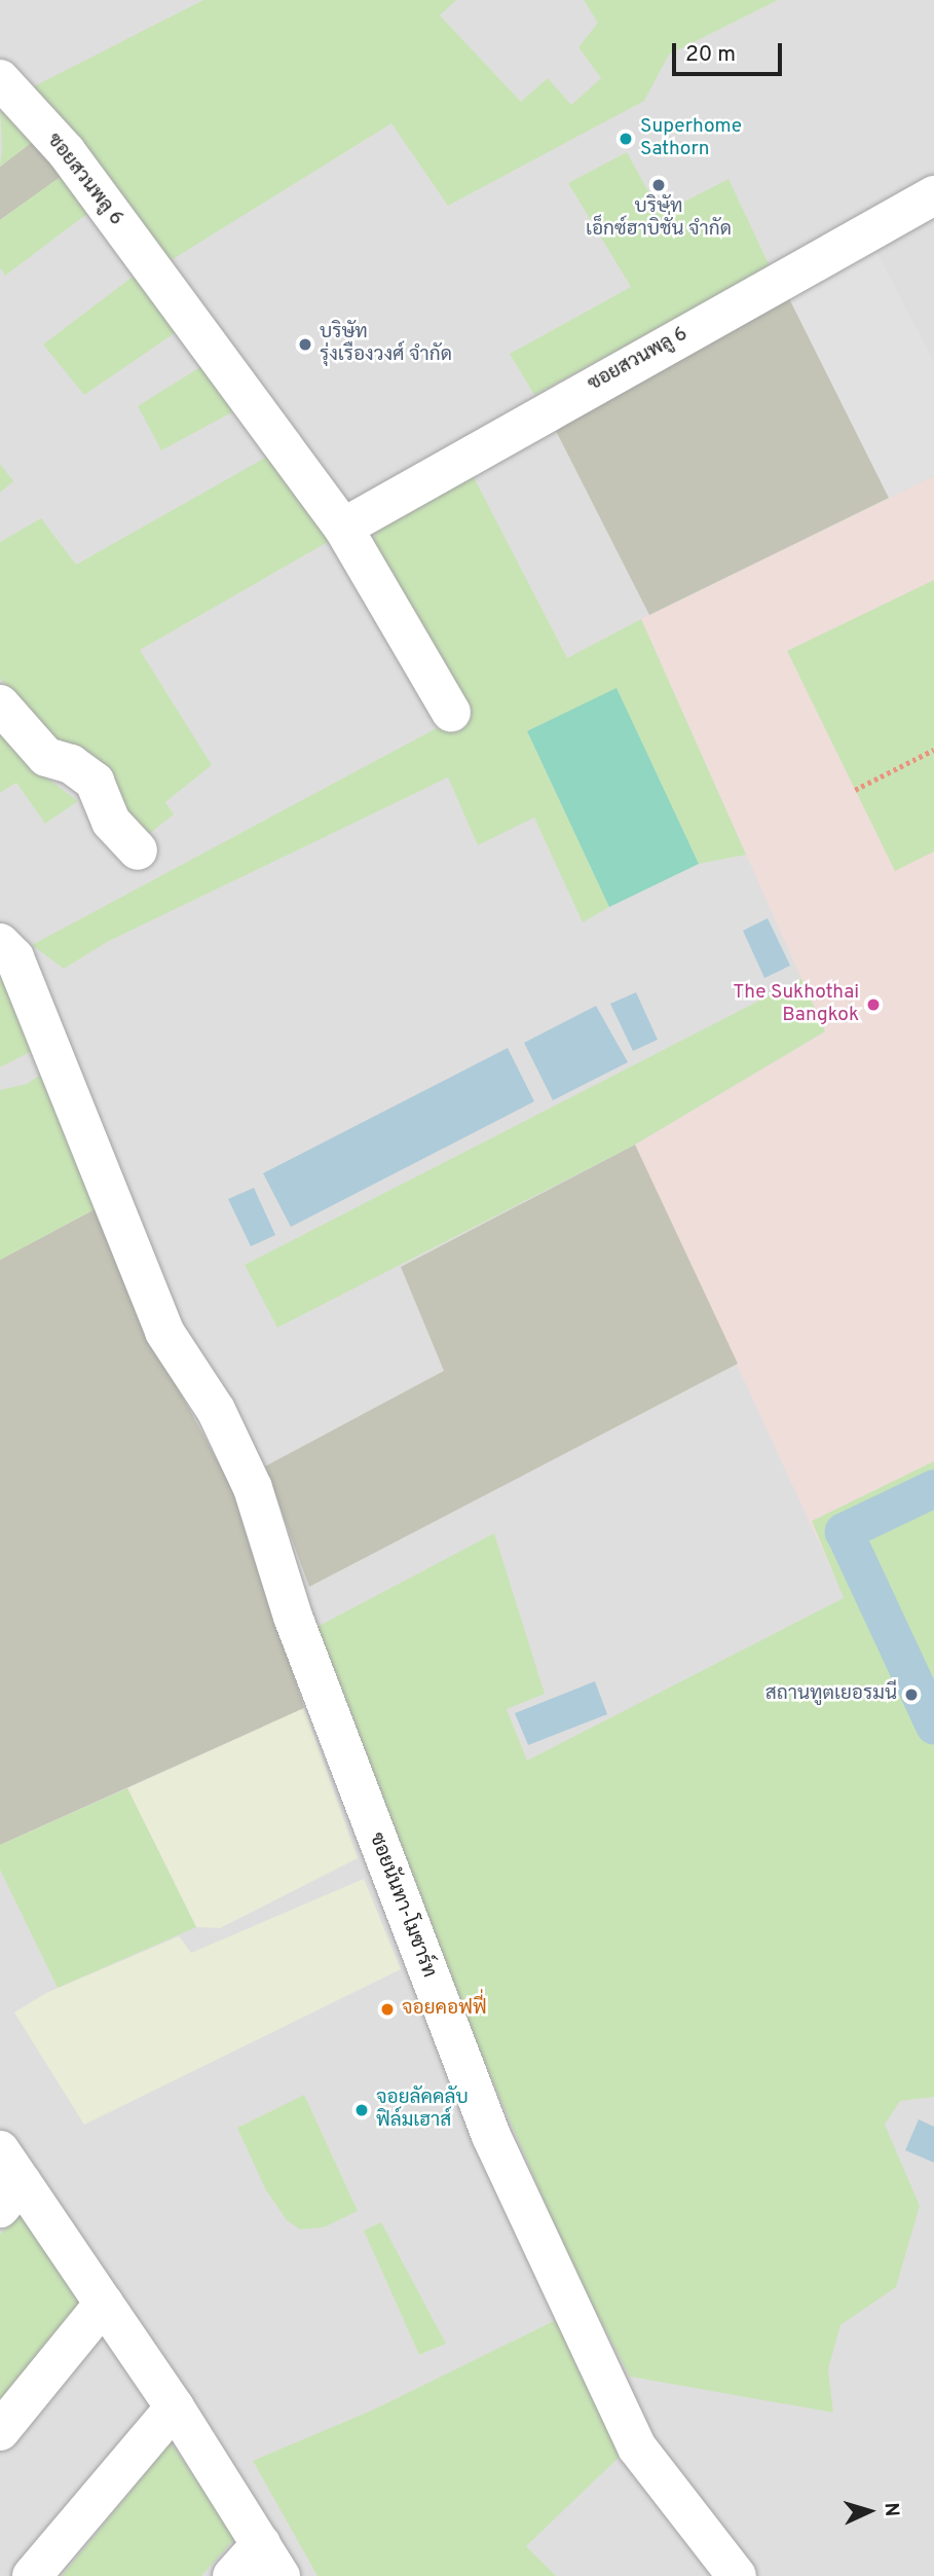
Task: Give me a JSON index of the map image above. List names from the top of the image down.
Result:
{
  "streets": {
    "street": ["ซอยสวนพลู 6", "ซอยนันทา-โมซาร์ท"]
  },
  "places": [
    "Superhome Sathorn",
    "บริษัท เอ็กซ์ฮาบิชั่น จำกัด",
    "บริษัท รุ่งเรืองวงศ์ จำกัด",
    "The Sukhothai Bangkok",
    "สถานทูตเยอรมนี",
    "จอยคอฟฟี่",
    "จอยลัคคลับ ฟิล์มเฮาส์"
  ],
  "scale_bar": "20 m",
  "north": "right"
}
